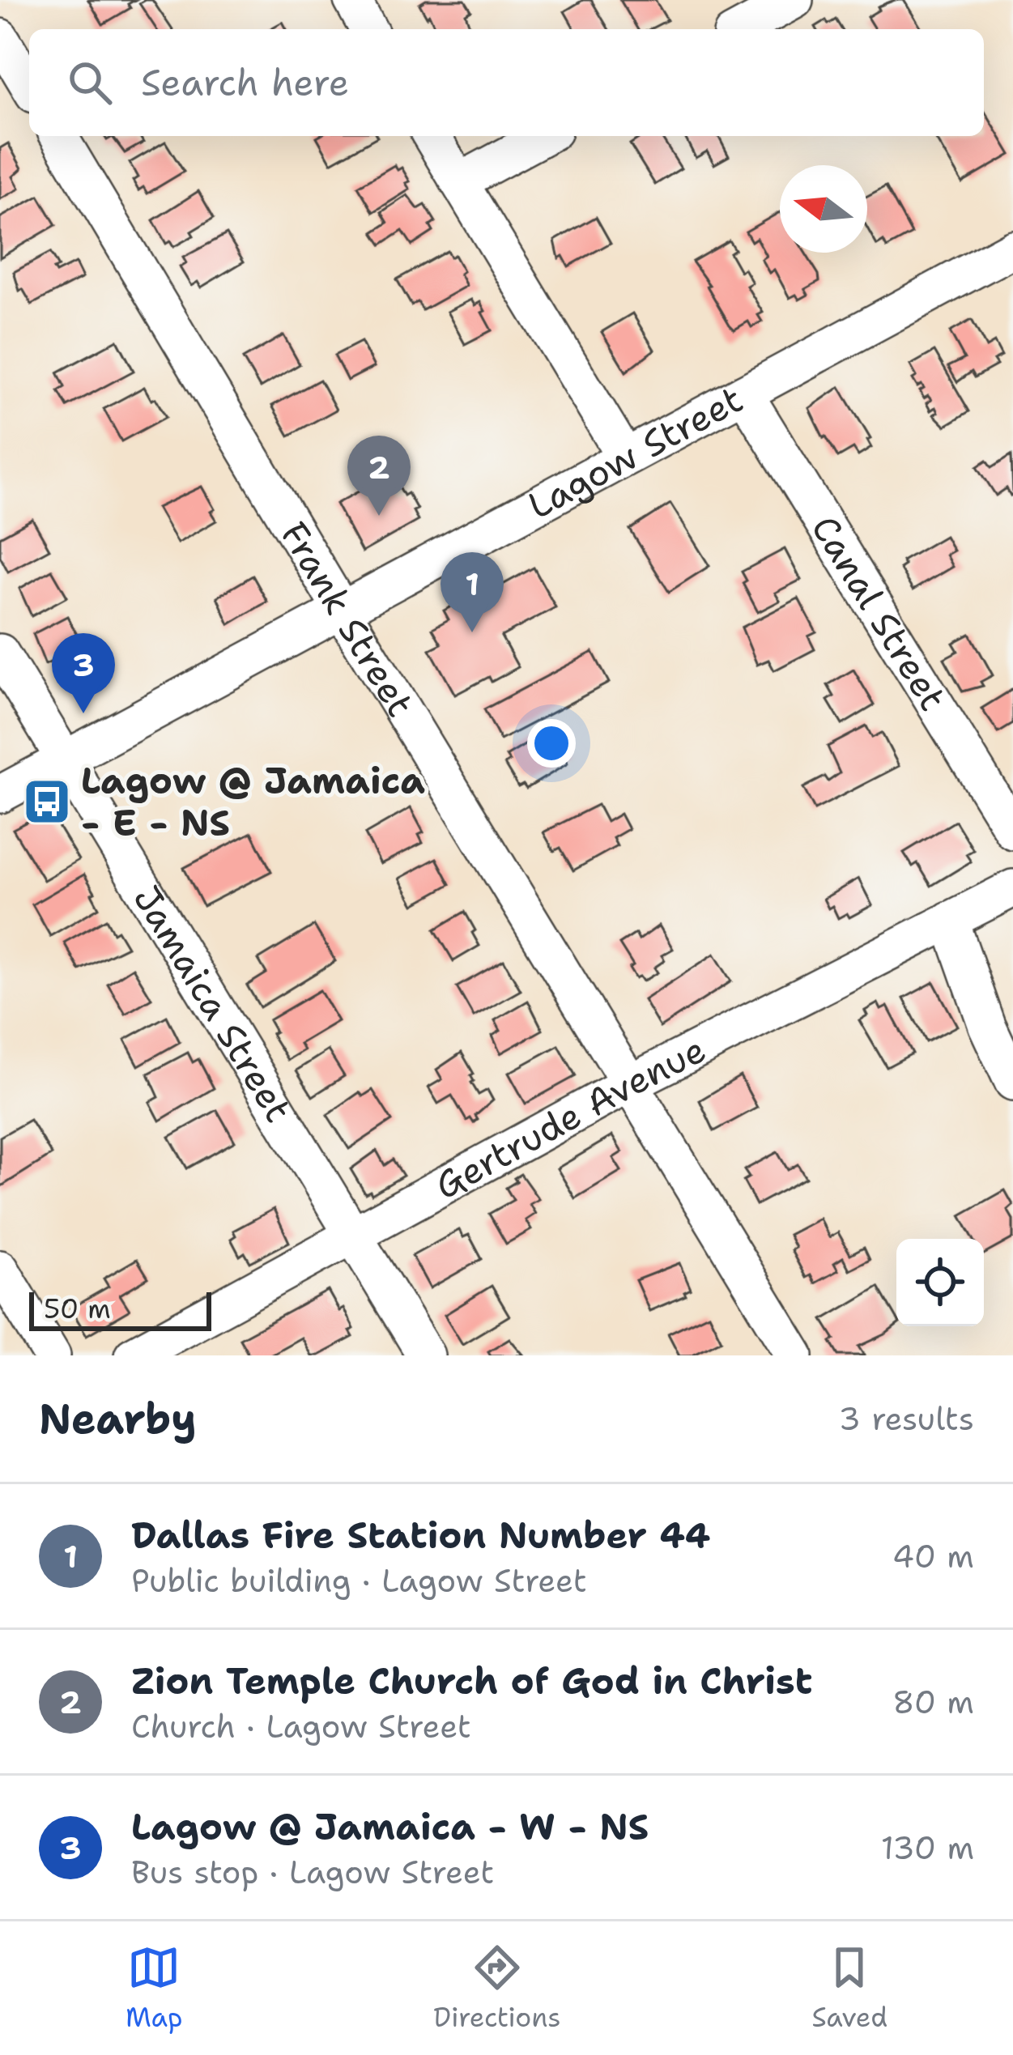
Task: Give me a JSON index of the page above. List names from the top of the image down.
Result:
{
  "streets": {
    "street": [
      "Lagow Street",
      "Canal Street",
      "Frank Street",
      "Jamaica Street",
      "Gertrude Avenue"
    ]
  },
  "crossings": [
    ["Lagow Street", "Canal Street"],
    ["Lagow Street", "Frank Street"],
    ["Lagow Street", "Jamaica Street"],
    ["Frank Street", "Gertrude Avenue"],
    ["Jamaica Street", "Gertrude Avenue"]
  ],
  "places": {
    "bus stop": ["Lagow @ Jamaica - E - NS"]
  },
  "scale_bar": "50 m",
  "north": "left",
  "page": {
    "search": "Search here",
    "pins": ["2", "1", "3"],
    "scale": "50 m",
    "heading": ["Nearby", "3 results"],
    "list": [
      {
        "mark": "1",
        "name": "Dallas Fire Station Number 44",
        "note": "Public building · Lagow Street",
        "value": "40 m"
      },
      {
        "mark": "2",
        "name": "Zion Temple Church of God in Christ",
        "note": "Church · Lagow Street",
        "value": "80 m"
      },
      {
        "mark": "3",
        "name": "Lagow @ Jamaica - W - NS",
        "note": "Bus stop · Lagow Street",
        "value": "130 m"
      }
    ],
    "nav": ["Map", "Directions", "Saved"]
  }
}
